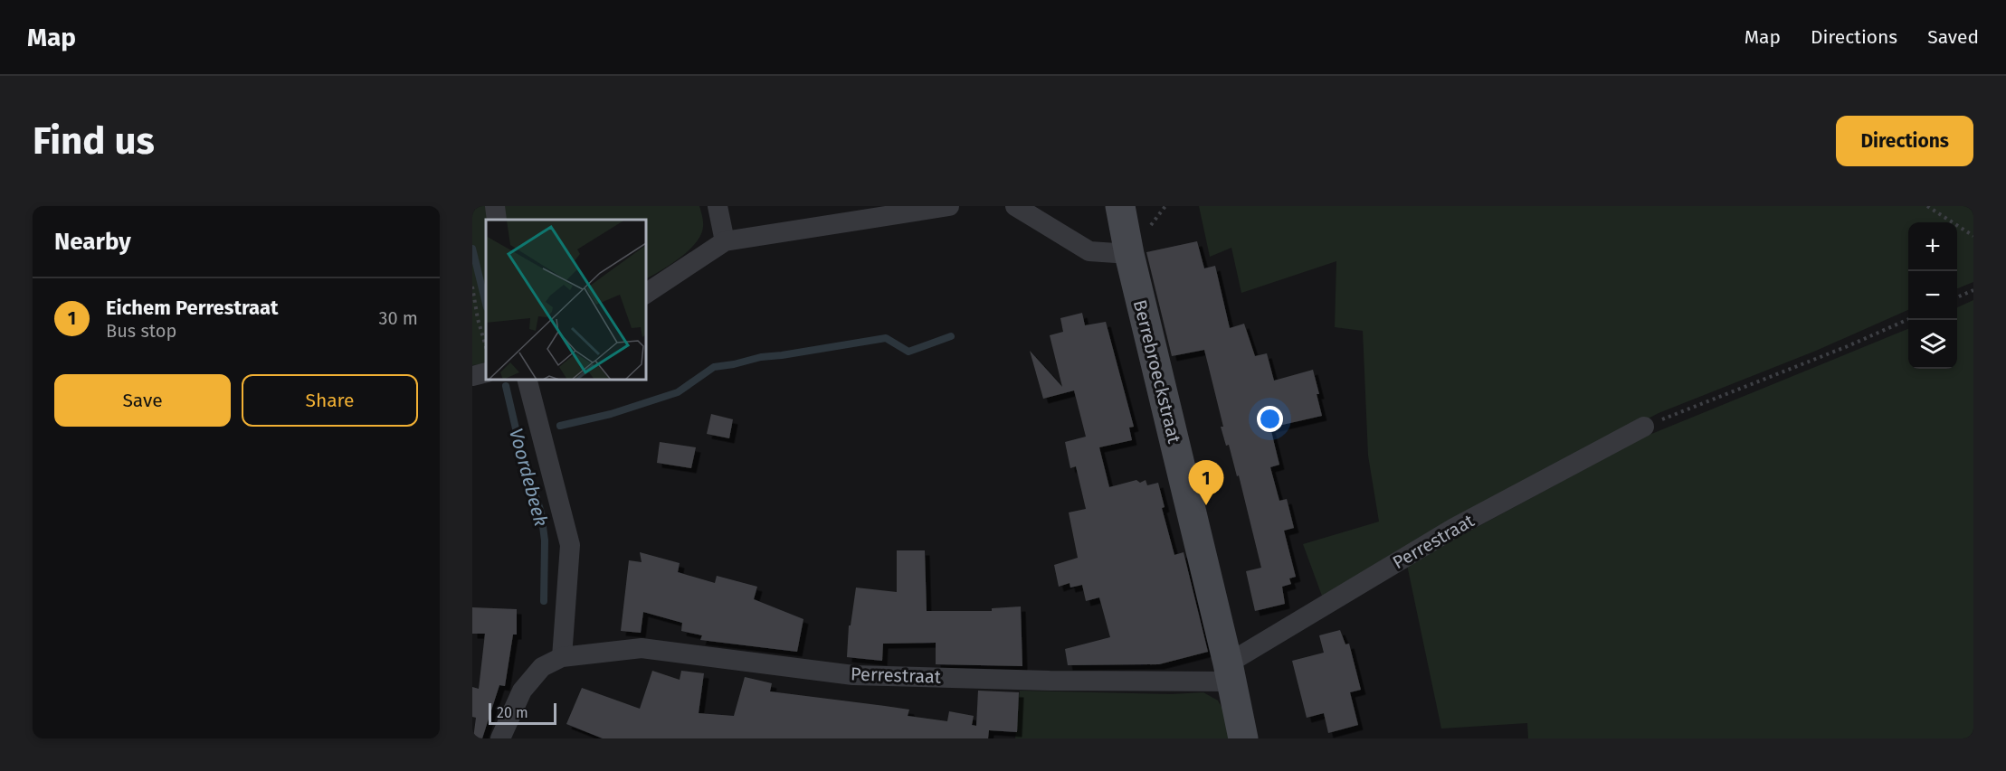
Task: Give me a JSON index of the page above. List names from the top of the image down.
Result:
{
  "streets": {
    "street": ["Berrebroeckstraat", "Perrestraat"]
  },
  "crossings": [
    ["Berrebroeckstraat", "Perrestraat"]
  ],
  "water": ["Voordebeek"],
  "scale_bar": "20 m",
  "page": {
    "header": "Map",
    "nav": ["Map", "Directions", "Saved"],
    "buttons": [
      "Directions",
      ["Save", "Share"]
    ],
    "title": "Find us",
    "heading": "Nearby",
    "map_buttons": ["+", "−"],
    "list": [
      {
        "mark": "1",
        "name": "Eichem Perrestraat",
        "note": "Bus stop",
        "value": "30 m"
      }
    ],
    "pins": "1",
    "scale": "20 m"
  }
}
